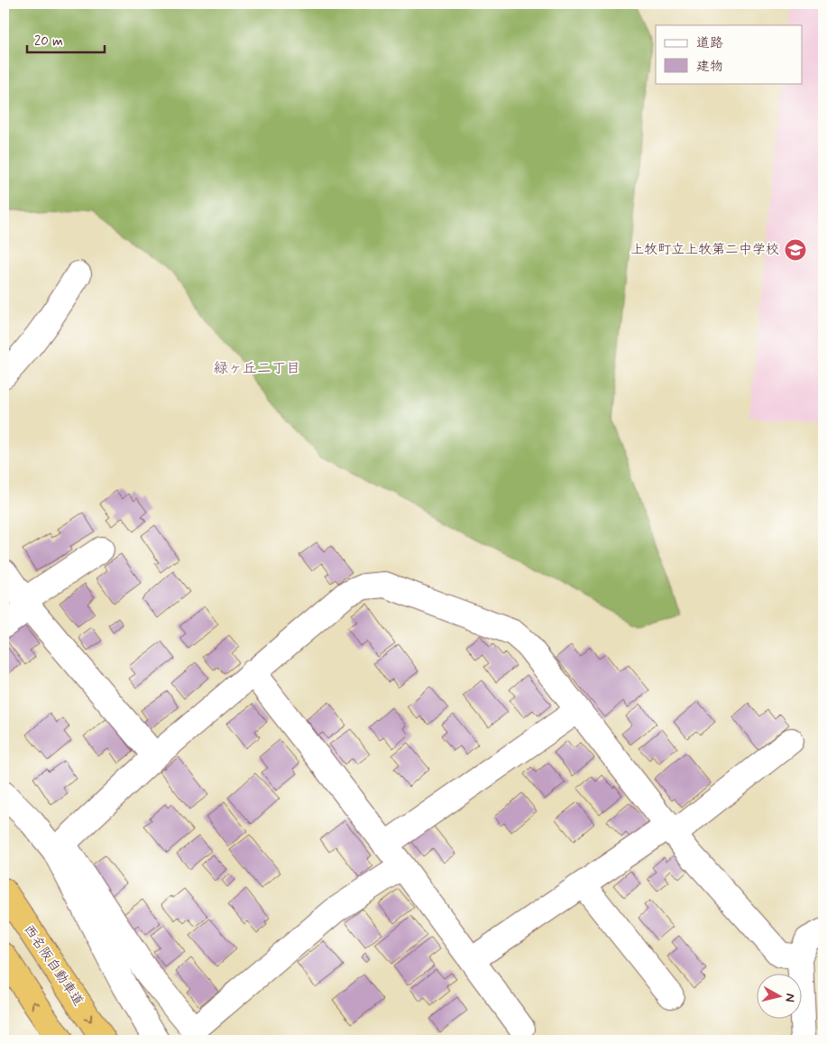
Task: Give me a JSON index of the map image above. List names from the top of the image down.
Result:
{
  "streets": {
    "highway": ["西名阪自動車道"]
  },
  "districts": ["緑ヶ丘二丁目"],
  "places": {
    "school or university": ["上牧町立上牧第二中学校"]
  },
  "legend": ["道路", "建物"],
  "scale_bar": "20 m",
  "north": "right"
}
